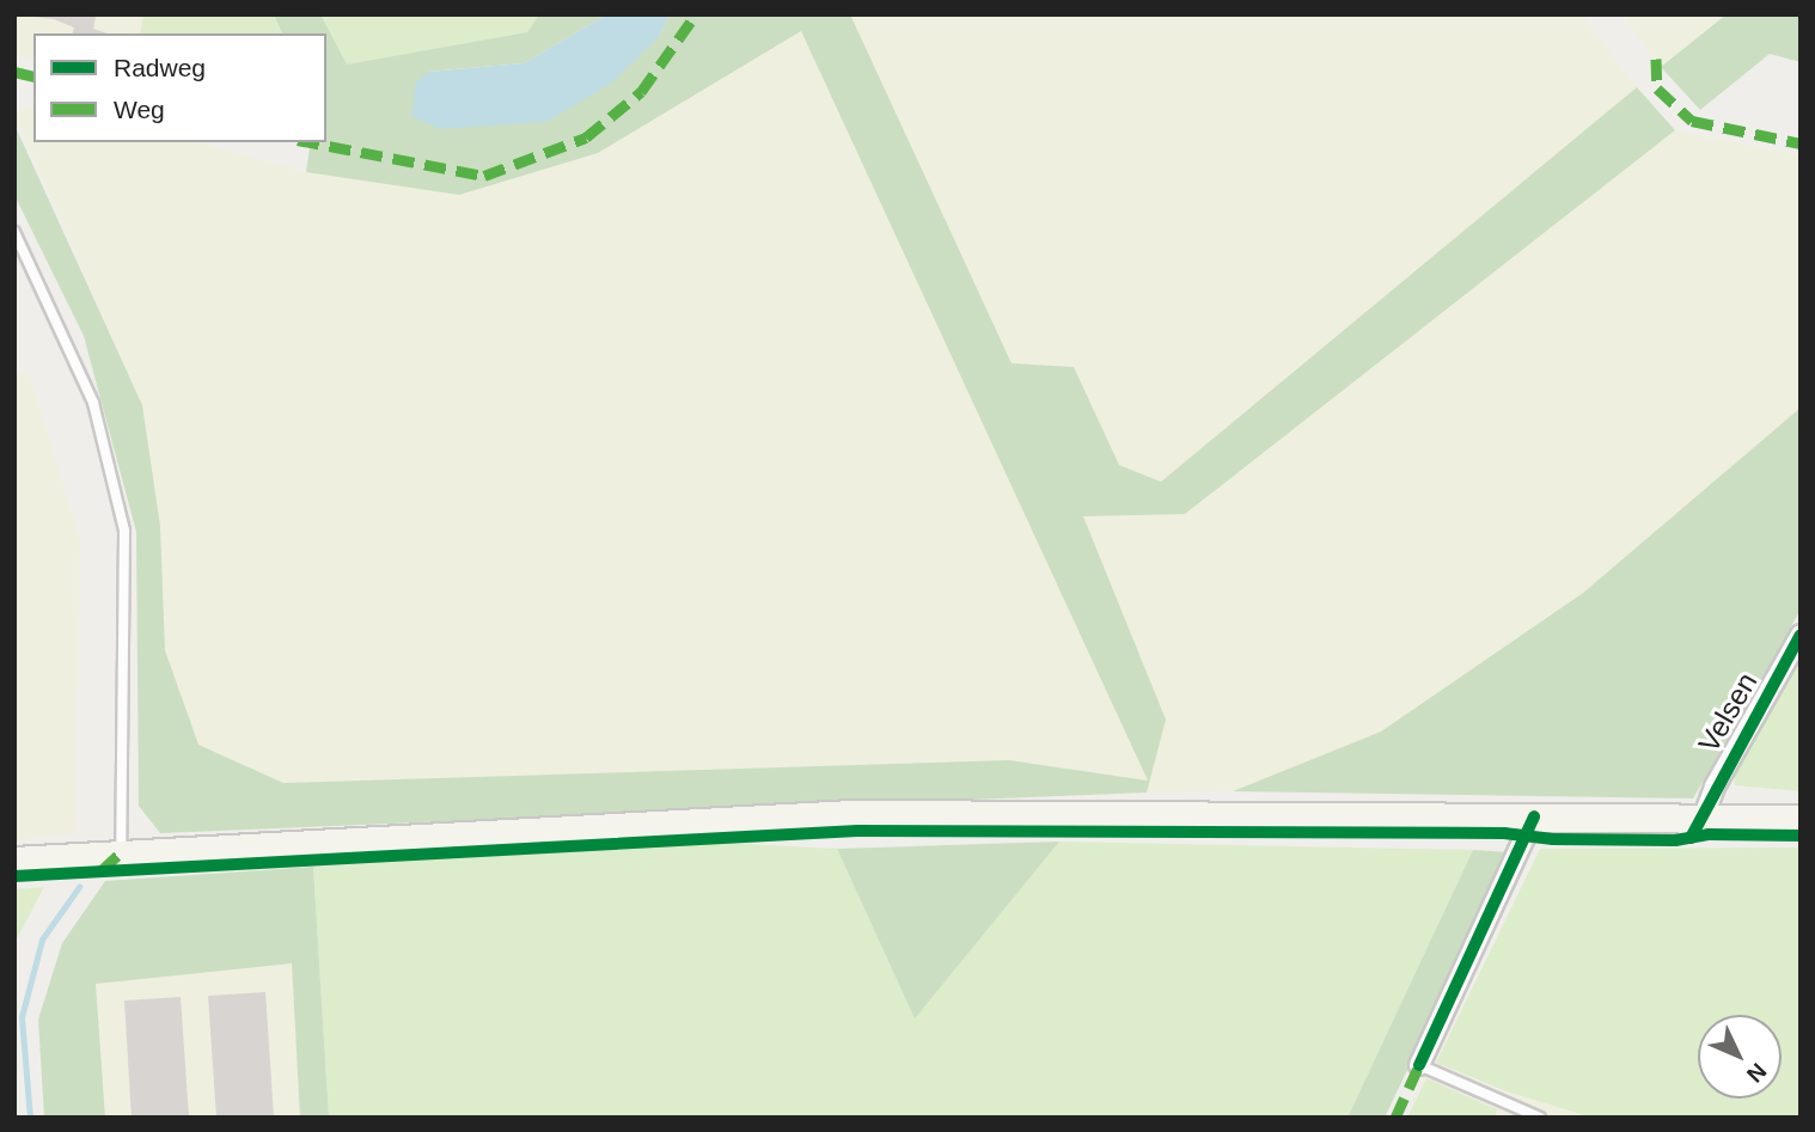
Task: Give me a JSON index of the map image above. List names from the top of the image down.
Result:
{
  "streets": {
    "street": ["Velsen"]
  },
  "legend": ["Radweg", "Weg"],
  "north": "bottom right"
}
